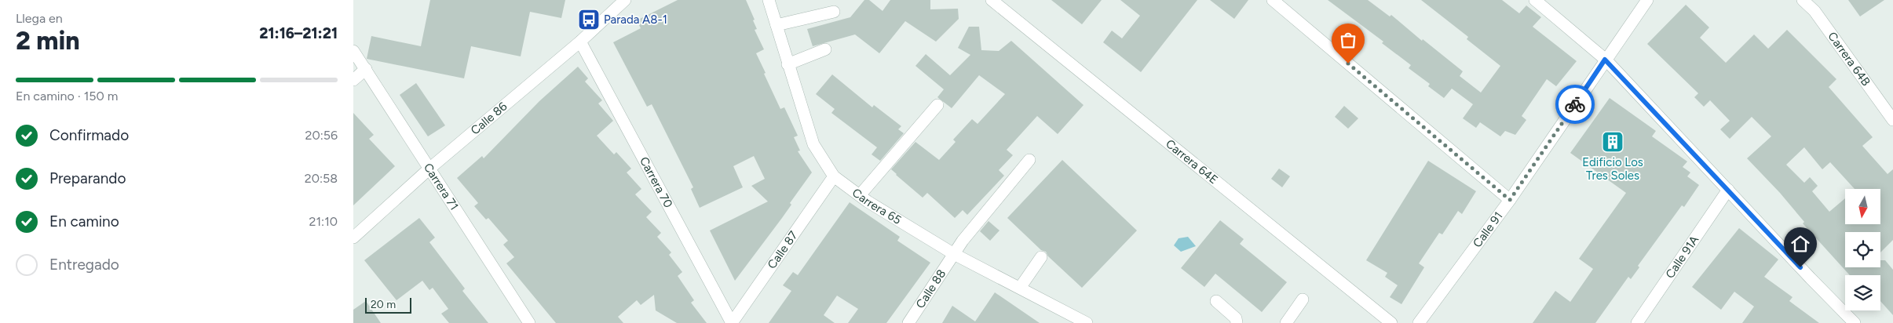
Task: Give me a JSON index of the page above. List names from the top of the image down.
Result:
{
  "streets": {
    "street": [
      "Carrera 64B",
      "Calle 86",
      "Carrera 64E",
      "Carrera 70",
      "Carrera 71",
      "Carrera 65",
      "Calle 91",
      "Calle 87",
      "Calle 91A",
      "Calle 88"
    ]
  },
  "crossings": [
    ["Calle 86", "Carrera 70"],
    ["Calle 86", "Carrera 71"],
    ["Carrera 70", "Calle 87"],
    ["Carrera 65", "Calle 87"],
    ["Carrera 65", "Calle 88"]
  ],
  "places": {
    "bus stop": ["Parada A8-1"],
    "building": ["Edificio Los Tres Soles"]
  },
  "scale_bar": "20 m",
  "north": "bottom",
  "page": {
    "heading": ["2 min", "Llega en", "21:16–21:21"],
    "bar": "En camino · 150 m",
    "list": [
      ["Confirmado", "20:56"],
      ["Preparando", "20:58"],
      ["En camino", "21:10"],
      "Entregado"
    ],
    "scale": "20 m"
  }
}
